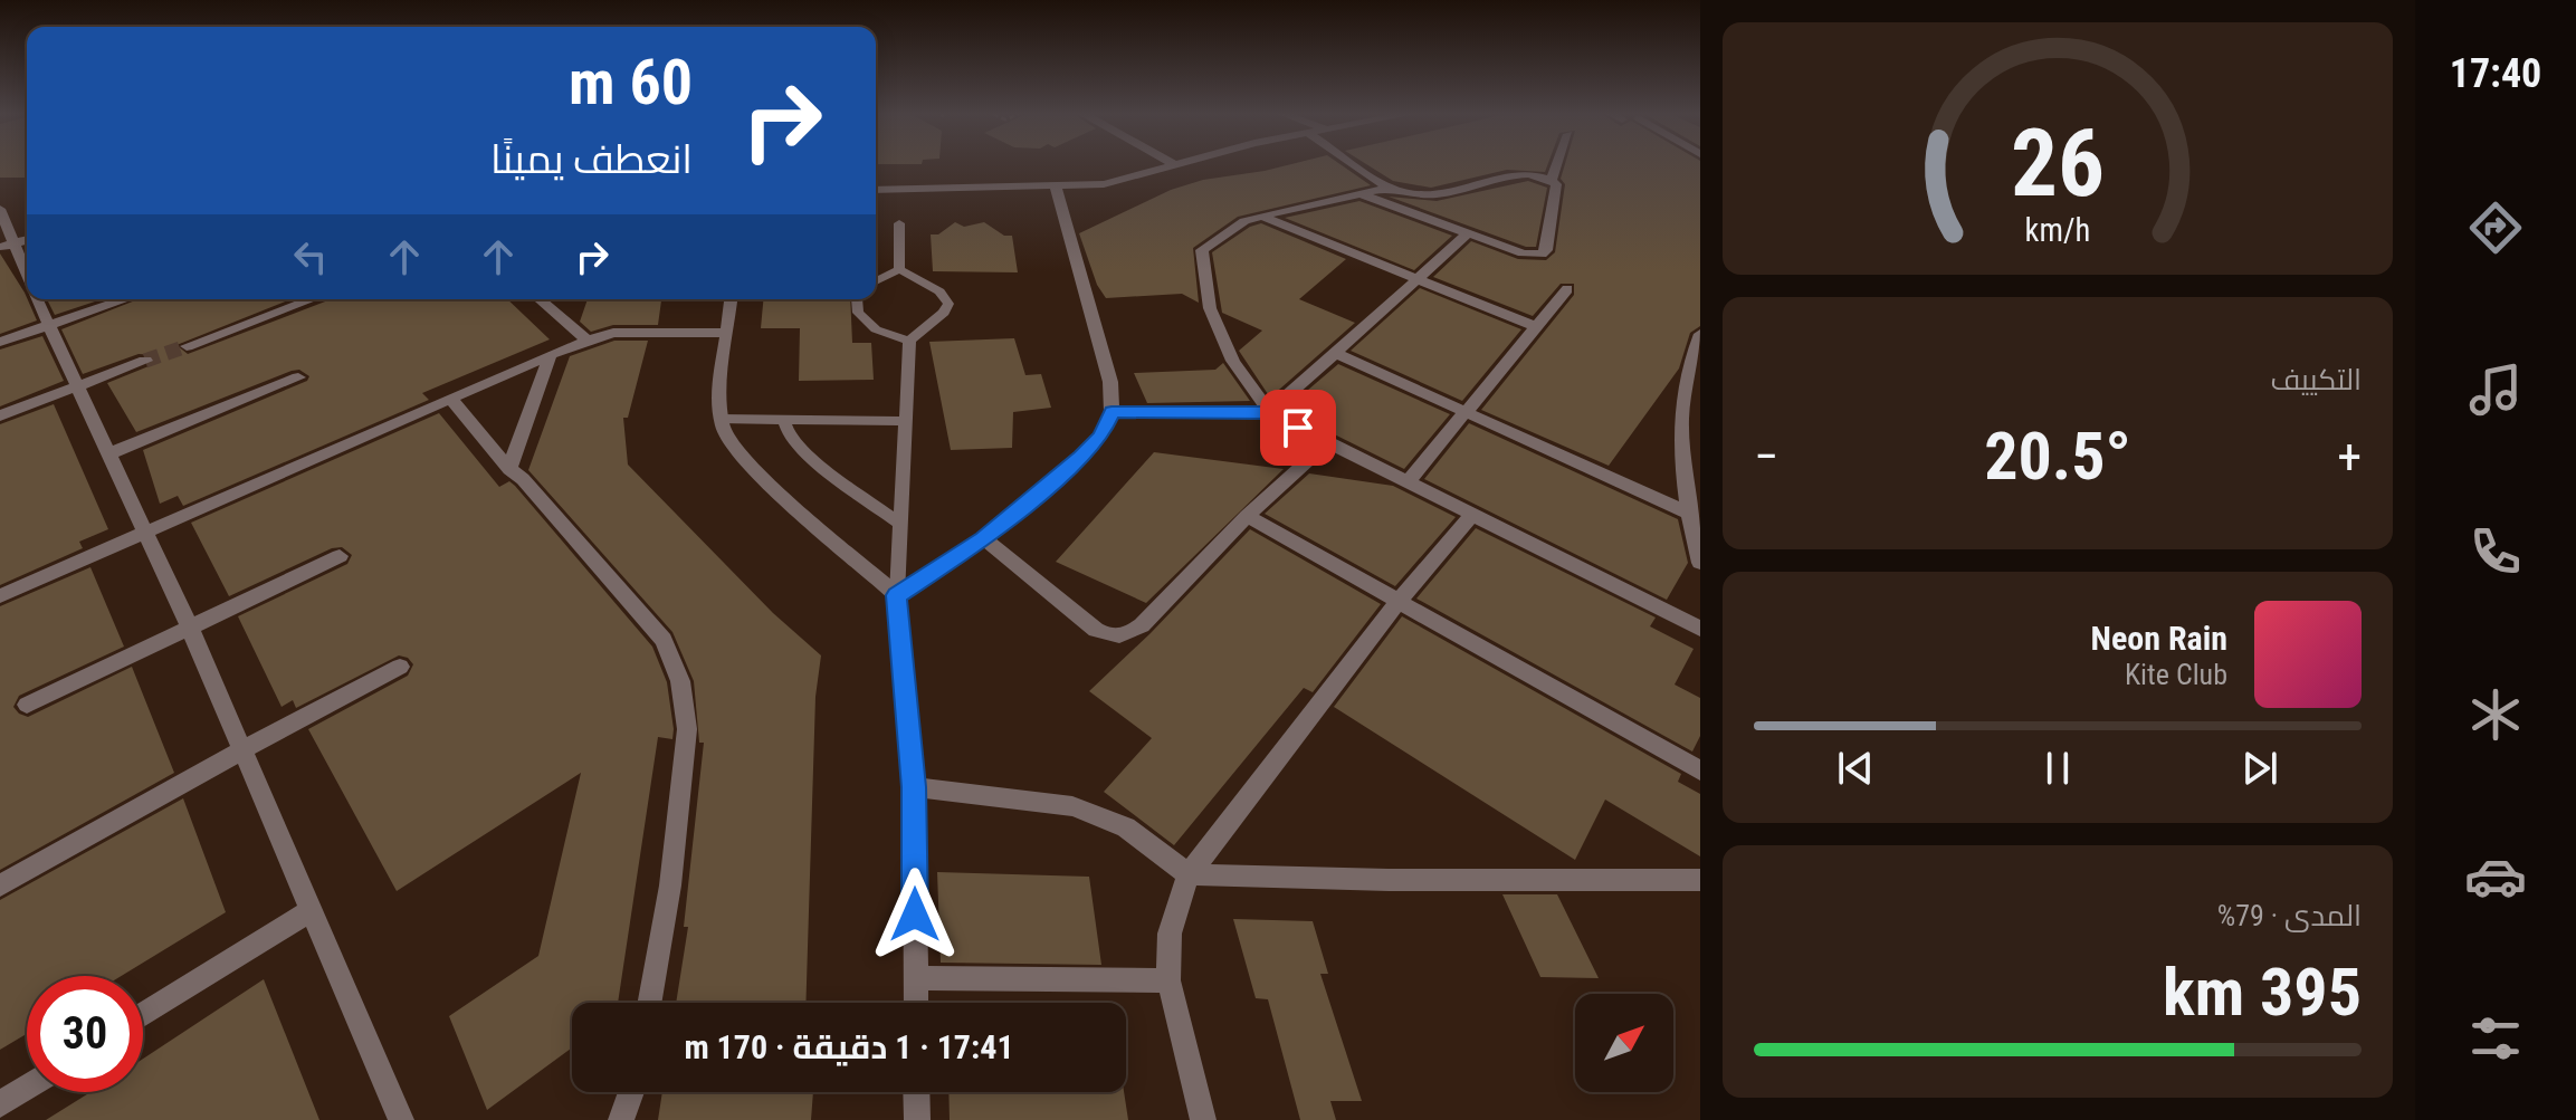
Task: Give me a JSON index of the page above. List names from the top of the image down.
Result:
{
  "north": "top right",
  "page": {
    "tabs": "17:40",
    "turn": ["60 m", "انعطف يمينًا"],
    "tile": [
      "التكييف",
      ["المدى · 79%", "395 km"]
    ],
    "heat": ["−", "20.5°", "+"],
    "song": ["Neon Rain", "Kite Club"],
    "limit": "30",
    "trip": "17:41 · 1 دقيقة · 170 m",
    "gauge": ["26", "km/h"]
  }
}
